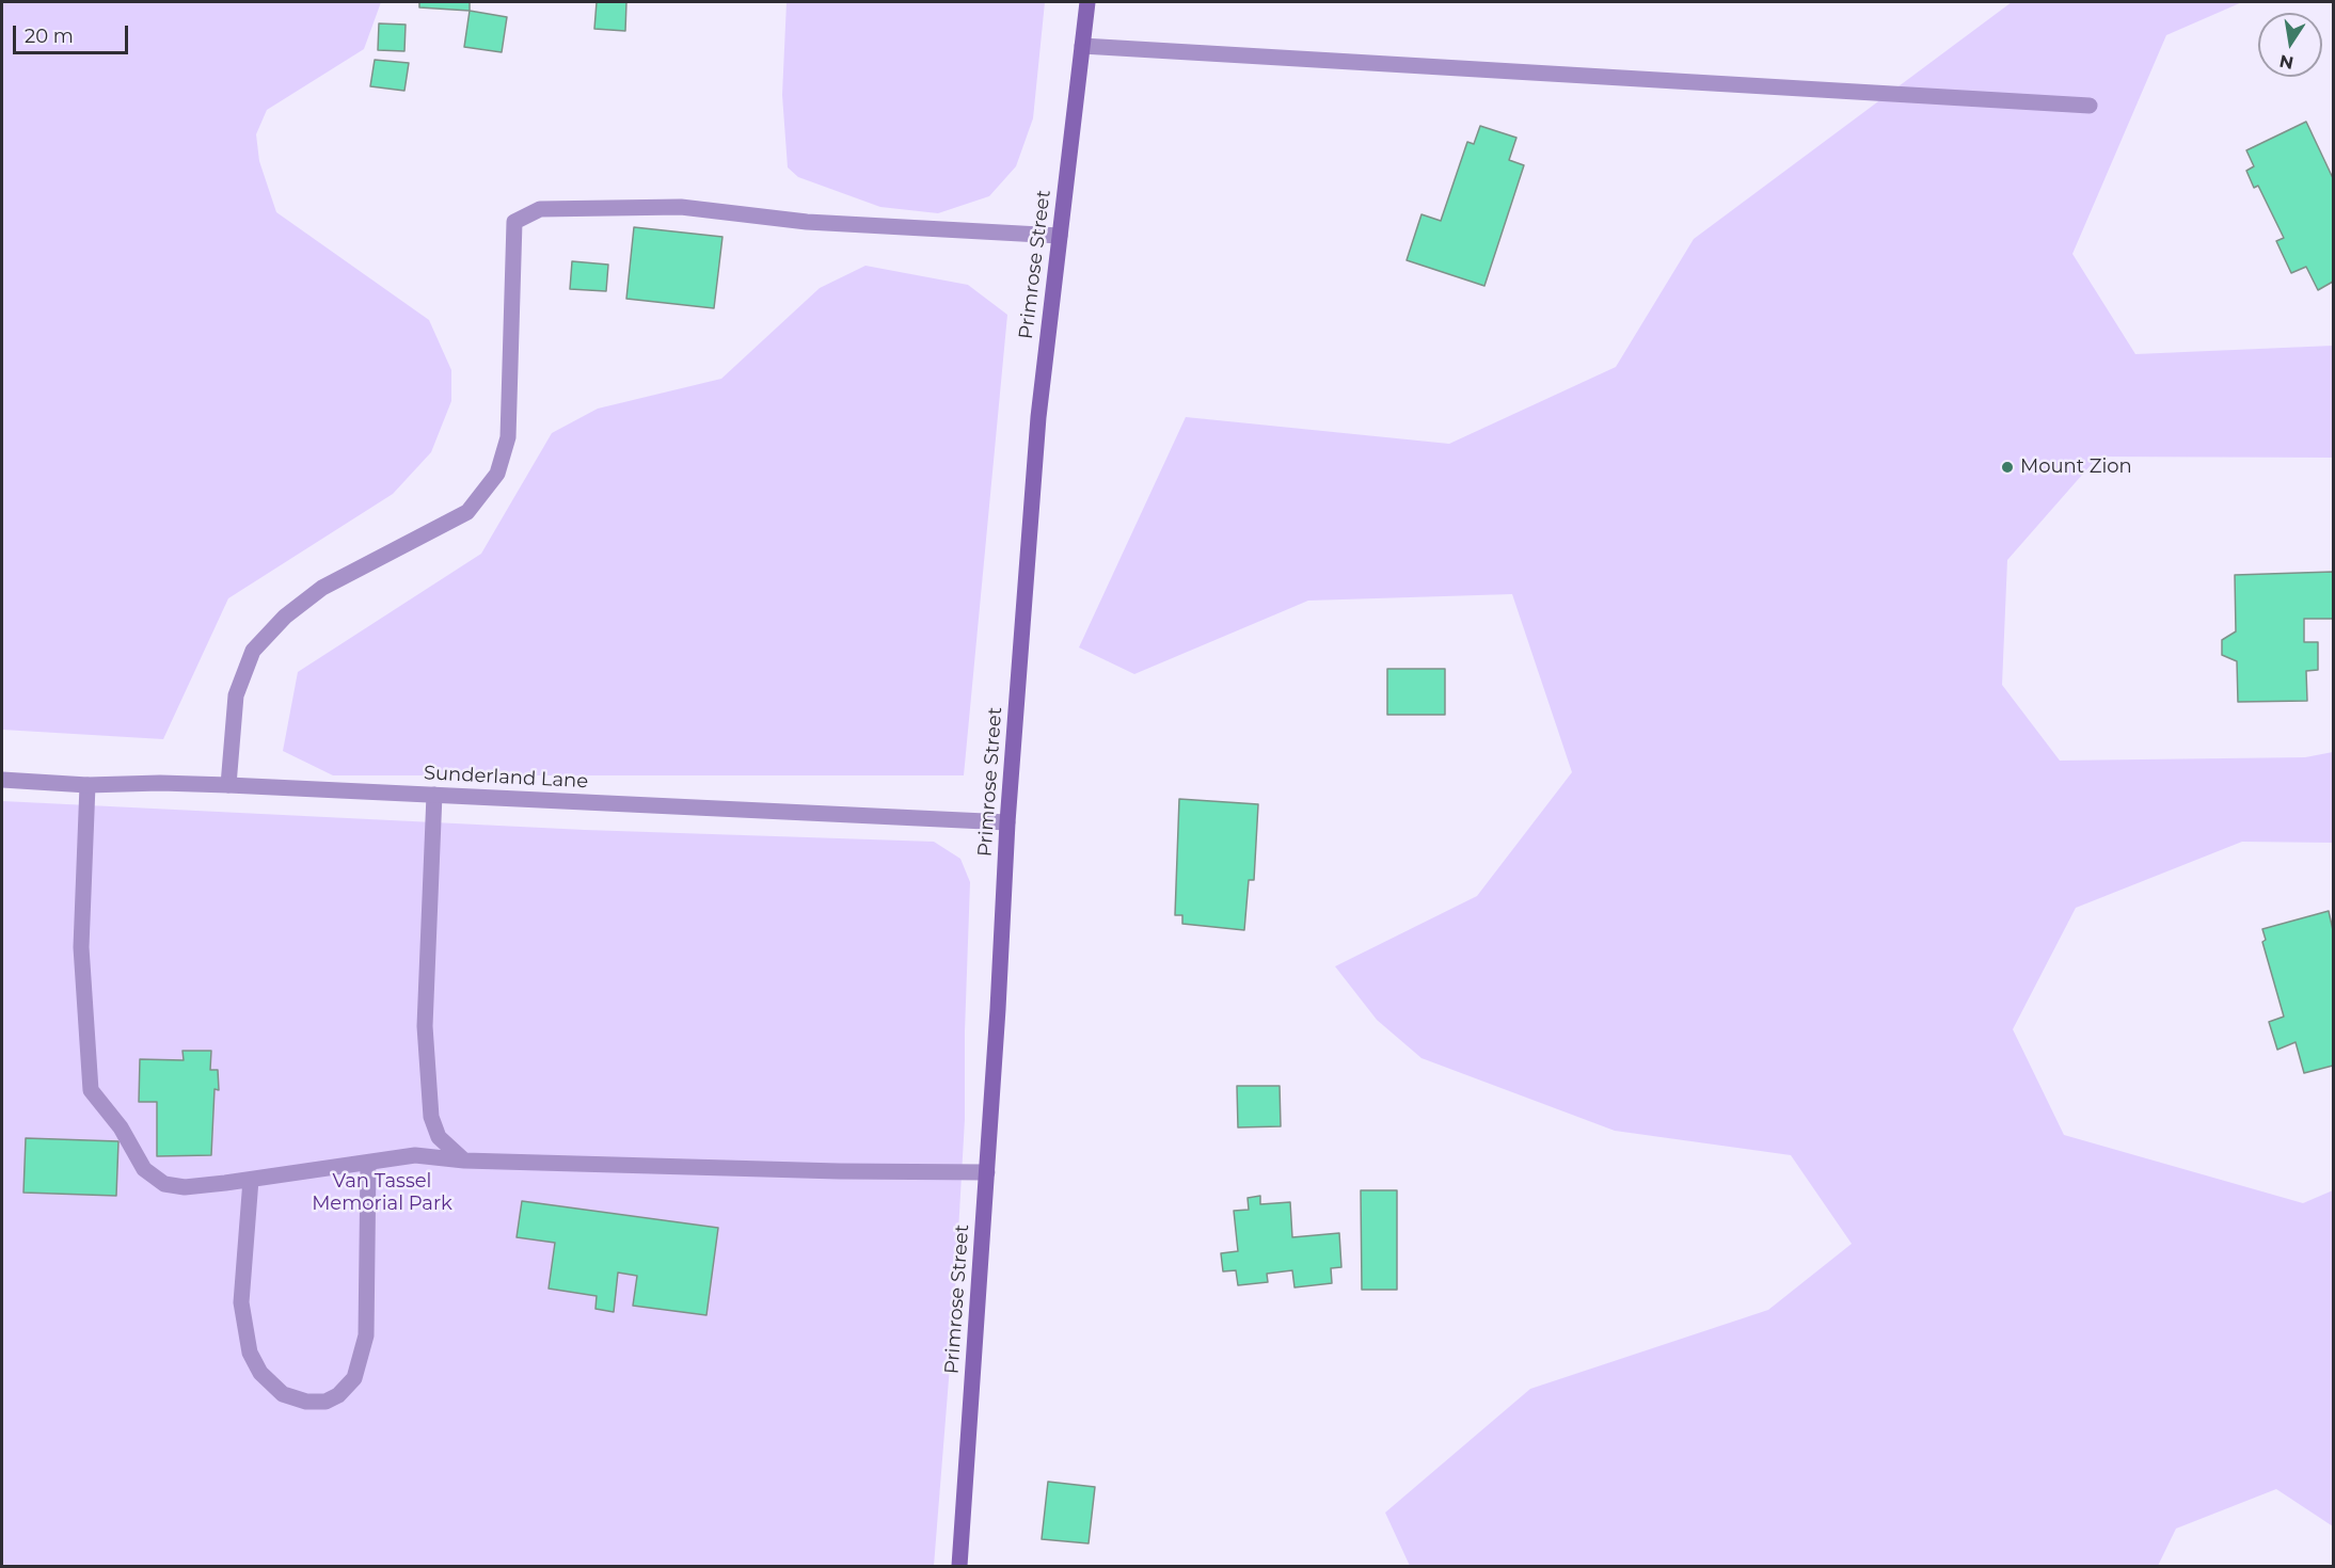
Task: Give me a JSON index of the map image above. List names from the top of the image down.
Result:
{
  "streets": {
    "main road": ["Primrose Street"],
    "street": ["Sunderland Lane"]
  },
  "crossings": [
    ["Primrose Street", "Sunderland Lane"]
  ],
  "parks": ["Van Tassel Memorial Park"],
  "places": ["Mount Zion"],
  "scale_bar": "20 m",
  "north": "bottom"
}
